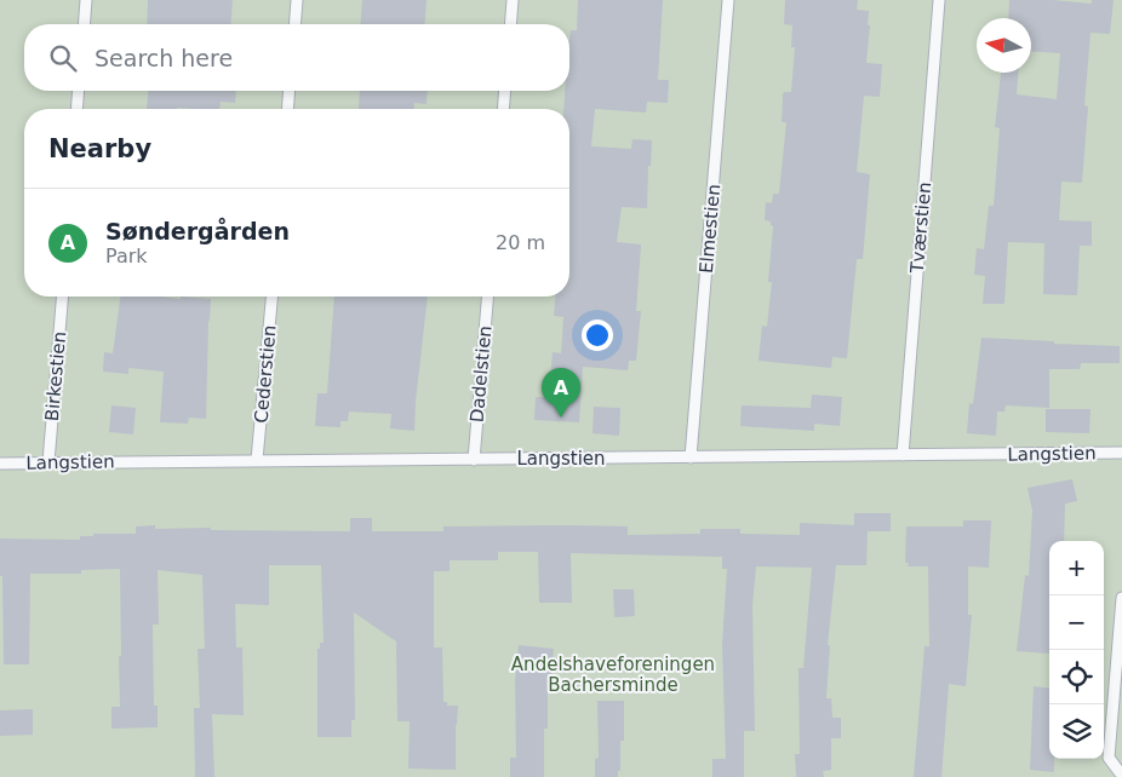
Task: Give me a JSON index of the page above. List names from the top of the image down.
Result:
{
  "streets": {
    "lane": [
      "Tværstien",
      "Elmestien",
      "Cederstien",
      "Dadelstien",
      "Birkestien",
      "Langstien"
    ]
  },
  "crossings": [
    ["Tværstien", "Langstien"],
    ["Elmestien", "Langstien"],
    ["Cederstien", "Langstien"],
    ["Dadelstien", "Langstien"],
    ["Birkestien", "Langstien"]
  ],
  "parks": ["Andelshaveforeningen Bachersminde"],
  "north": "left",
  "page": {
    "search": "Search here",
    "heading": "Nearby",
    "list": [
      {
        "mark": "A",
        "name": "Søndergården",
        "note": "Park",
        "value": "20 m"
      }
    ],
    "pins": "A",
    "map_buttons": ["+", "−"]
  }
}
